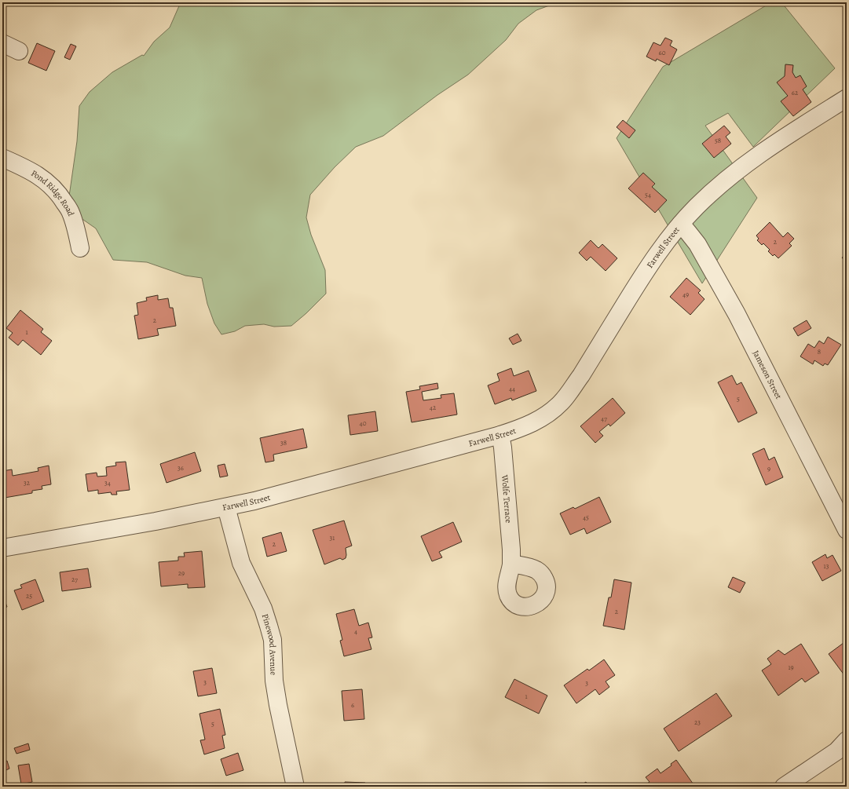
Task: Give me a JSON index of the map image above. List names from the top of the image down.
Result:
{
  "streets": {
    "street": [
      "Pond Ridge Road",
      "Farwell Street",
      "Jameson Street",
      "Wolfe Terrace",
      "Pinewood Avenue"
    ]
  },
  "crossings": [
    ["Farwell Street", "Jameson Street"],
    ["Farwell Street", "Wolfe Terrace"],
    ["Farwell Street", "Pinewood Avenue"]
  ],
  "house_numbers": [
    "60",
    "62",
    "58",
    "54",
    "2",
    "49",
    "2",
    "1",
    "8",
    "44",
    "5",
    "42",
    "47",
    "40",
    "38",
    "36",
    "9",
    "32",
    "34",
    "45",
    "31",
    "2",
    "13",
    "29",
    "27",
    "25",
    "2",
    "4",
    "19",
    "3",
    "3",
    "1",
    "6",
    "23",
    "5"
  ]
}
